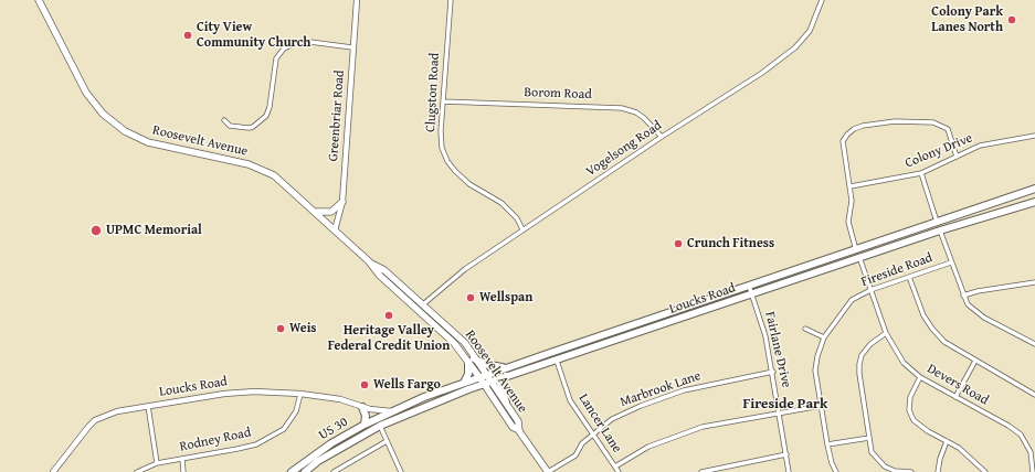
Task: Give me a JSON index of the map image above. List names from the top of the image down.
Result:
{
  "streets": {
    "highway": ["Loucks Road", "US 30"],
    "main road": ["Roosevelt Avenue"],
    "street": [
      "Clugston Road",
      "Borom Road",
      "Greenbriar Road",
      "Vogelsong Road",
      "Colony Drive",
      "Fireside Road",
      "Fairlane Drive",
      "Devers Road",
      "Marbrook Lane",
      "Lancer Lane",
      "Rodney Road"
    ]
  },
  "crossings": [
    ["Clugston Road", "Borom Road"],
    ["Clugston Road", "Vogelsong Road"],
    ["Borom Road", "Vogelsong Road"],
    ["Greenbriar Road", "Roosevelt Avenue"],
    ["Roosevelt Avenue", "Vogelsong Road"],
    ["Roosevelt Avenue", "Loucks Road"],
    ["Roosevelt Avenue", "Marbrook Lane"],
    ["Fireside Road", "Devers Road"],
    ["Loucks Road", "Fairlane Drive"],
    ["Loucks Road", "Devers Road"],
    ["Loucks Road", "Lancer Lane"],
    ["Loucks Road", "US 30"],
    ["Loucks Road", "Rodney Road"],
    ["Fairlane Drive", "Marbrook Lane"],
    ["Marbrook Lane", "Lancer Lane"]
  ],
  "districts": ["Fireside Park"],
  "places": [
    "Colony Park Lanes North",
    "City View Community Church",
    "UPMC Memorial",
    "Crunch Fitness",
    "Wellspan",
    "Heritage Valley Federal Credit Union",
    "Weis",
    "Wells Fargo"
  ]
}
